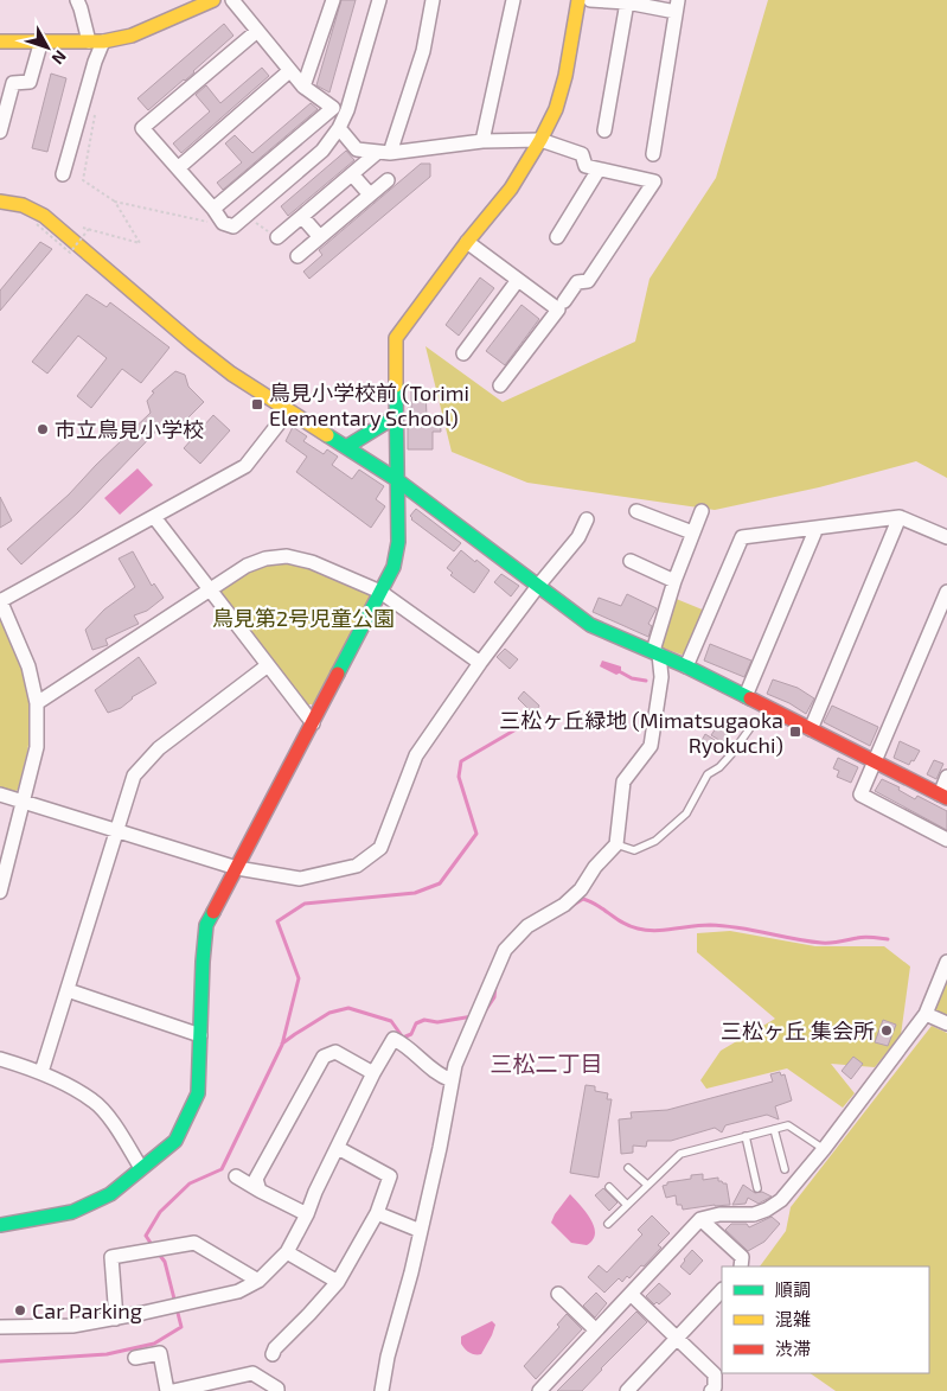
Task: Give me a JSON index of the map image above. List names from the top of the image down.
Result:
{
  "districts": ["三松二丁目"],
  "parks": ["鳥見第2号児童公園"],
  "places": {
    "transit": ["鳥見小学校前 (Torimi Elementary School)", "三松ヶ丘緑地 (Mimatsugaoka Ryokuchi)"],
    "other": ["市立鳥見小学校", "三松ヶ丘 集会所", "Car Parking"]
  },
  "legend": ["順調", "混雑", "渋滞"],
  "north": "bottom right"
}
